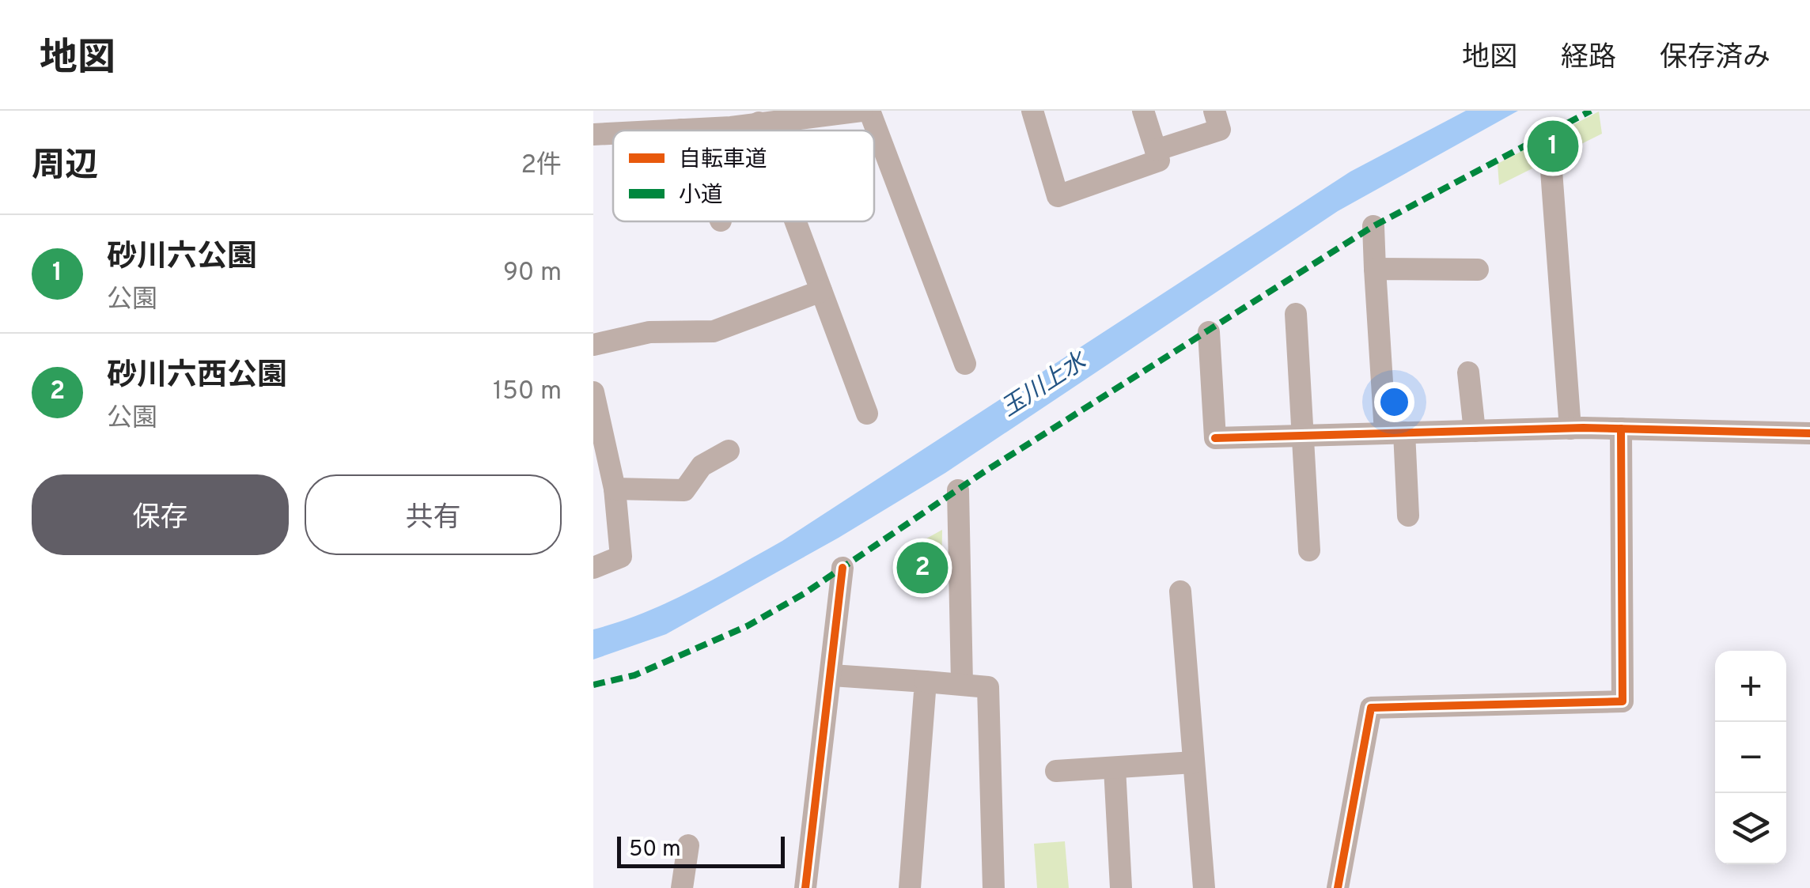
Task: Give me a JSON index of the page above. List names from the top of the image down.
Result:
{
  "water": ["玉川上水"],
  "legend": ["自転車道", "小道"],
  "scale_bar": "50 m",
  "page": {
    "header": "地図",
    "nav": ["地図", "経路", "保存済み"],
    "heading": ["周辺", "2件"],
    "pins": ["1", "2"],
    "list": [
      {
        "mark": "1",
        "name": "砂川六公園",
        "note": "公園",
        "value": "90 m"
      },
      {
        "mark": "2",
        "name": "砂川六西公園",
        "note": "公園",
        "value": "150 m"
      }
    ],
    "buttons": ["保存", "共有"],
    "map_buttons": ["+", "−"],
    "scale": "50 m"
  }
}
